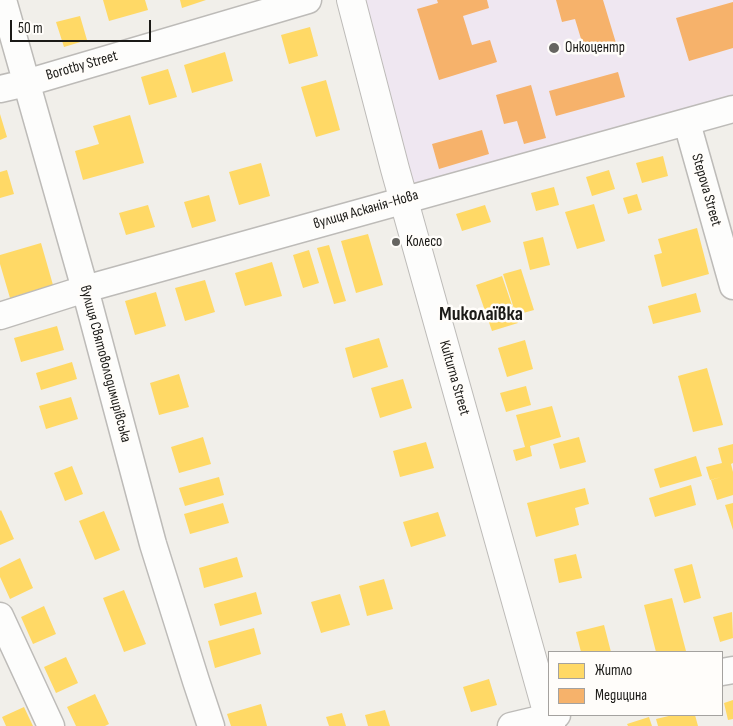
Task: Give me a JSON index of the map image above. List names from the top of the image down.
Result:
{
  "streets": {
    "main road": ["Kulturna Street"],
    "street": [
      "Borotby Street",
      "Stepova Street",
      "вулиця Асканія-Нова",
      "вулиця Святоволодимирівська"
    ]
  },
  "crossings": [
    ["Borotby Street", "вулиця Святоволодимирівська"],
    ["Stepova Street", "вулиця Асканія-Нова"],
    ["вулиця Асканія-Нова", "вулиця Святоволодимирівська"],
    ["вулиця Асканія-Нова", "Kulturna Street"]
  ],
  "districts": ["Миколаївка"],
  "places": ["Онкоцентр", "Колесо"],
  "legend": ["Житло", "Медицина"],
  "scale_bar": "50 m"
}
